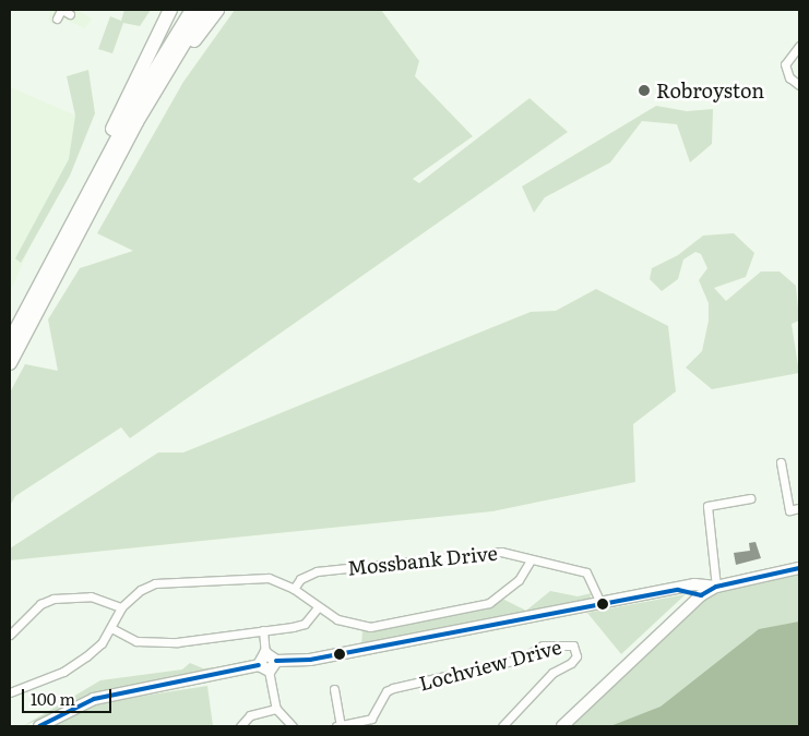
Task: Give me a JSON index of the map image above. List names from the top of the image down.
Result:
{
  "streets": {
    "street": ["Mossbank Drive", "Lochview Drive"]
  },
  "places": ["Robroyston"],
  "scale_bar": "100 m"
}
